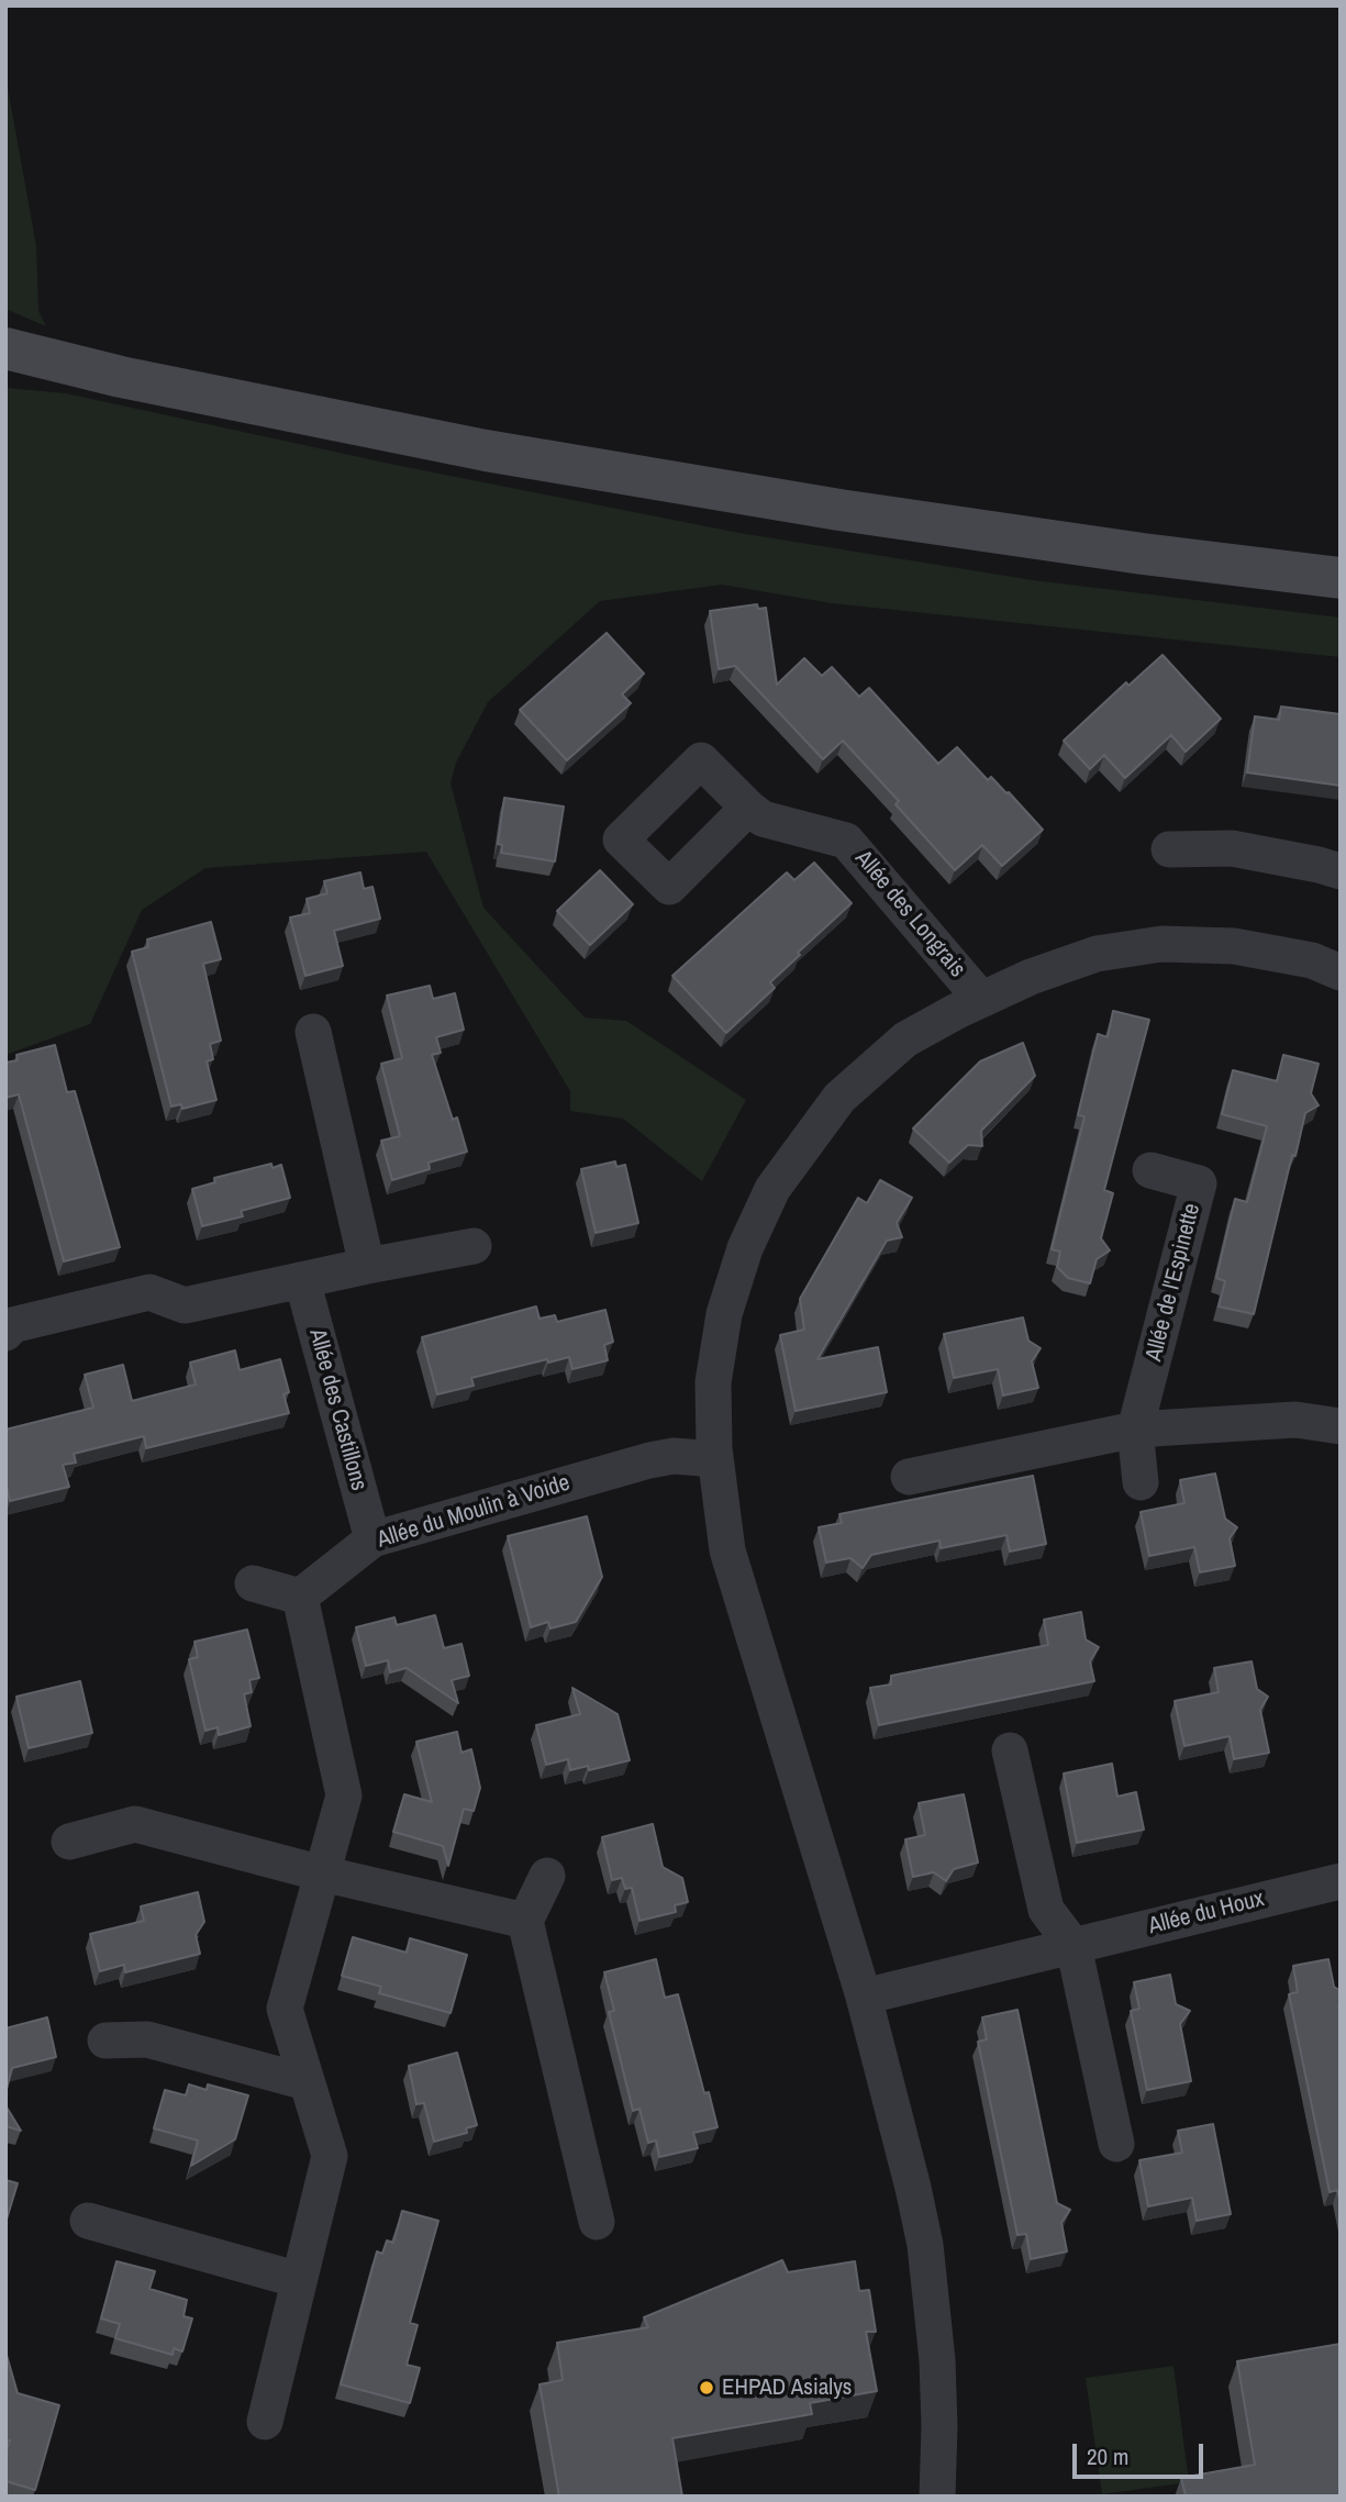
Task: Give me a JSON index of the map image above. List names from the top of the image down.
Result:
{
  "streets": {
    "street": [
      "Allée des Longrais",
      "Allée de l'Espinette",
      "Allée des Castillons",
      "Allée du Moulin à Voide",
      "Allée du Houx"
    ]
  },
  "crossings": [
    ["Allée des Castillons", "Allée du Moulin à Voide"]
  ],
  "places": ["EHPAD Asialys"],
  "scale_bar": "20 m"
}
